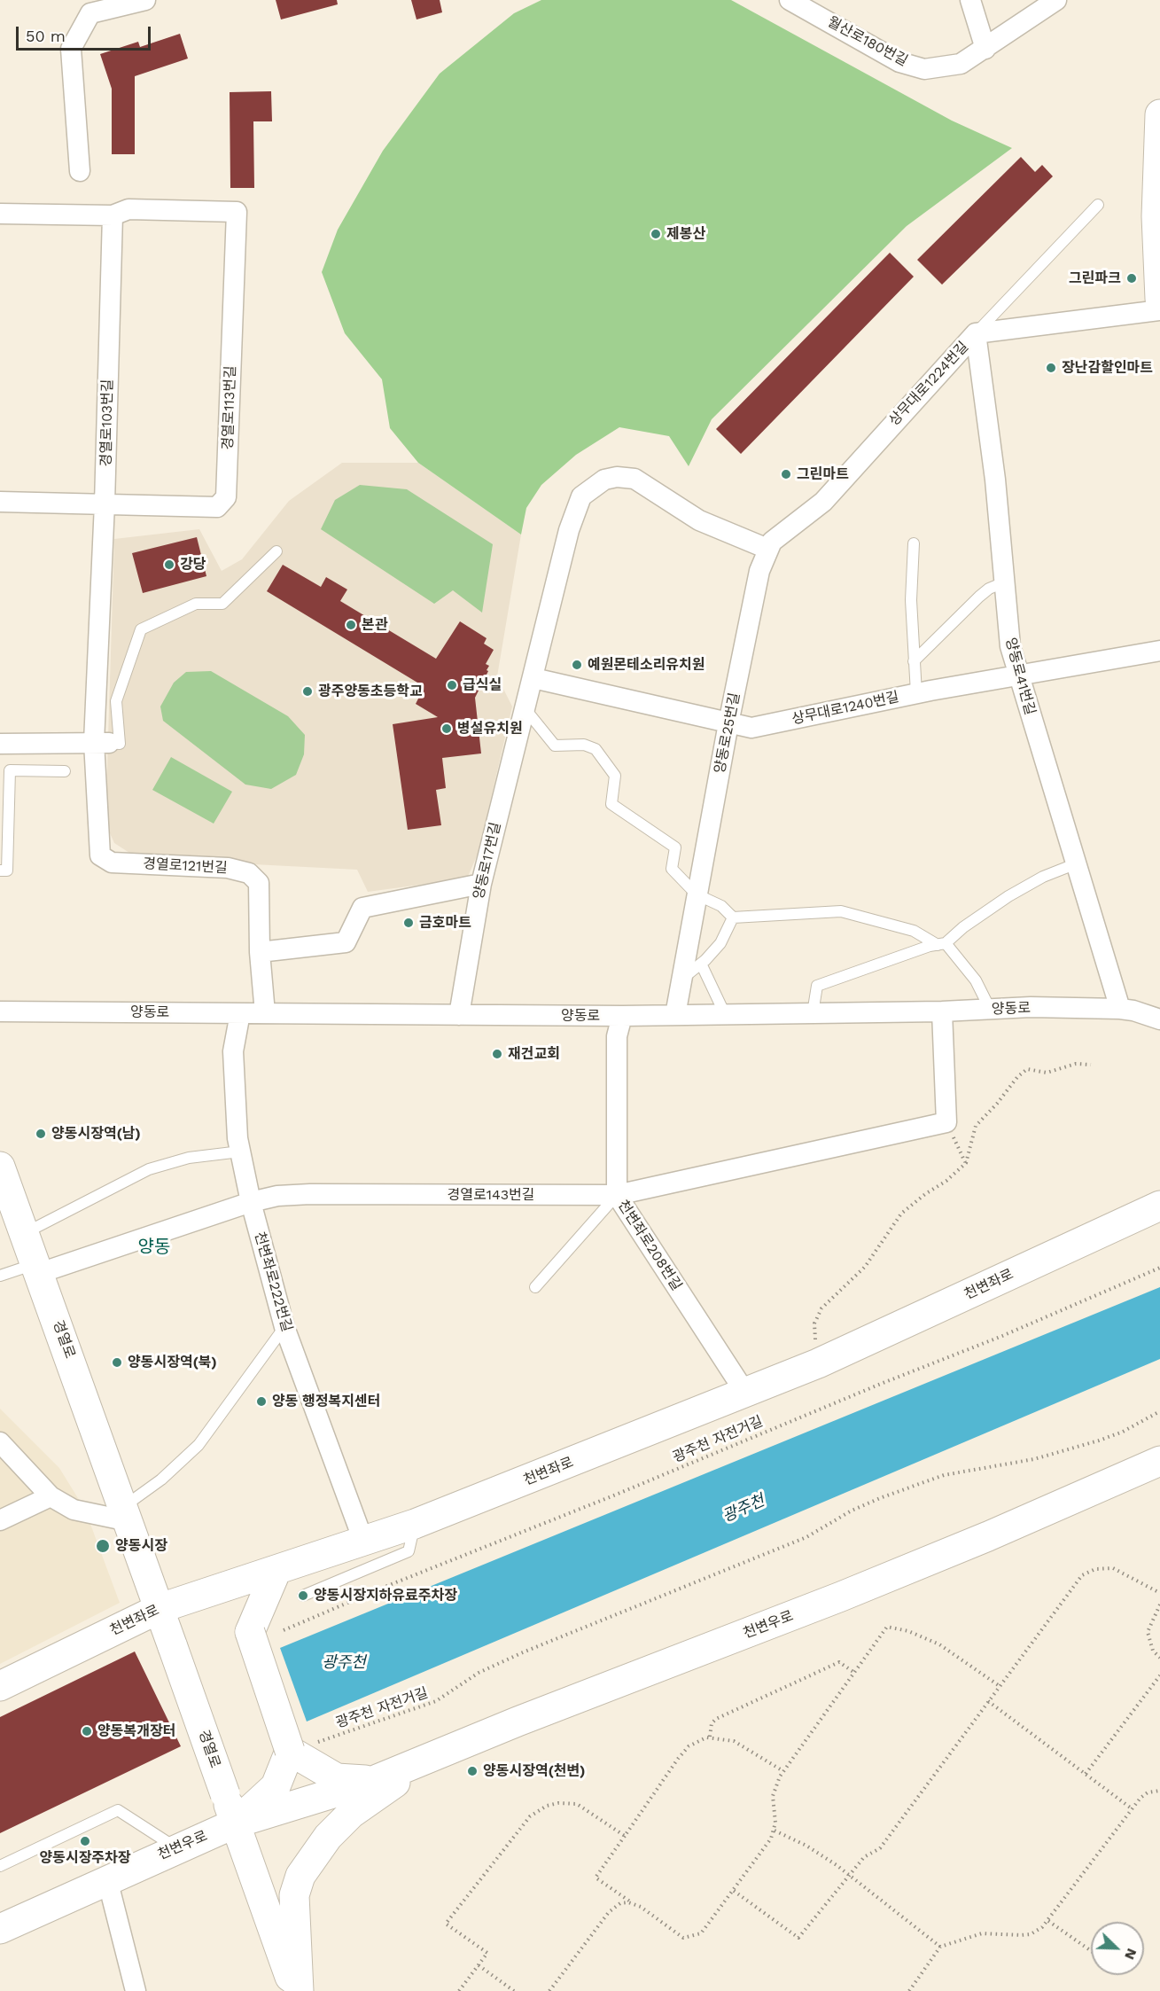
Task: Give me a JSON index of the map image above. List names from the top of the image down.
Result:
{
  "streets": {
    "street": [
      "월산로180번길",
      "상무대로1224번길",
      "경열로113번길",
      "경열로103번길",
      "양동로41번길",
      "상무대로1240번길",
      "양동로25번길",
      "양동로17번길",
      "경열로121번길",
      "양동로",
      "경열로143번길",
      "천변좌로208번길",
      "천변좌로222번길",
      "천변좌로",
      "경열로",
      "천변우로"
    ],
    "path": ["광주천 자전거길"]
  },
  "crossings": [
    ["상무대로1224번길", "양동로41번길"],
    ["상무대로1224번길", "양동로25번길"],
    ["상무대로1224번길", "양동로17번길"],
    ["경열로113번길", "경열로103번길"],
    ["경열로103번길", "경열로121번길"],
    ["양동로41번길", "상무대로1240번길"],
    ["양동로41번길", "양동로"],
    ["상무대로1240번길", "양동로25번길"],
    ["상무대로1240번길", "양동로17번길"],
    ["양동로25번길", "양동로"],
    ["양동로17번길", "양동로"],
    ["양동로", "천변좌로208번길"],
    ["양동로", "천변좌로222번길"],
    ["경열로143번길", "천변좌로208번길"],
    ["경열로143번길", "천변좌로222번길"],
    ["경열로143번길", "경열로"],
    ["천변좌로208번길", "천변좌로"],
    ["천변좌로222번길", "천변좌로"],
    ["천변좌로", "경열로"],
    ["경열로", "천변우로"]
  ],
  "districts": ["양동"],
  "water": ["광주천"],
  "places": [
    "제봉산",
    "그린파크",
    "장난감할인마트",
    "그린마트",
    "강당",
    "본관",
    "예원몬테소리유치원",
    "급식실",
    "광주양동초등학교",
    "병설유치원",
    "금호마트",
    "재건교회",
    "양동시장역(남)",
    "양동시장역(북)",
    "양동 행정복지센터",
    "양동시장",
    "양동시장지하유료주차장",
    "양동복개장터",
    "양동시장역(천변)",
    "양동시장주차장"
  ],
  "scale_bar": "50 m",
  "north": "bottom right"
}
